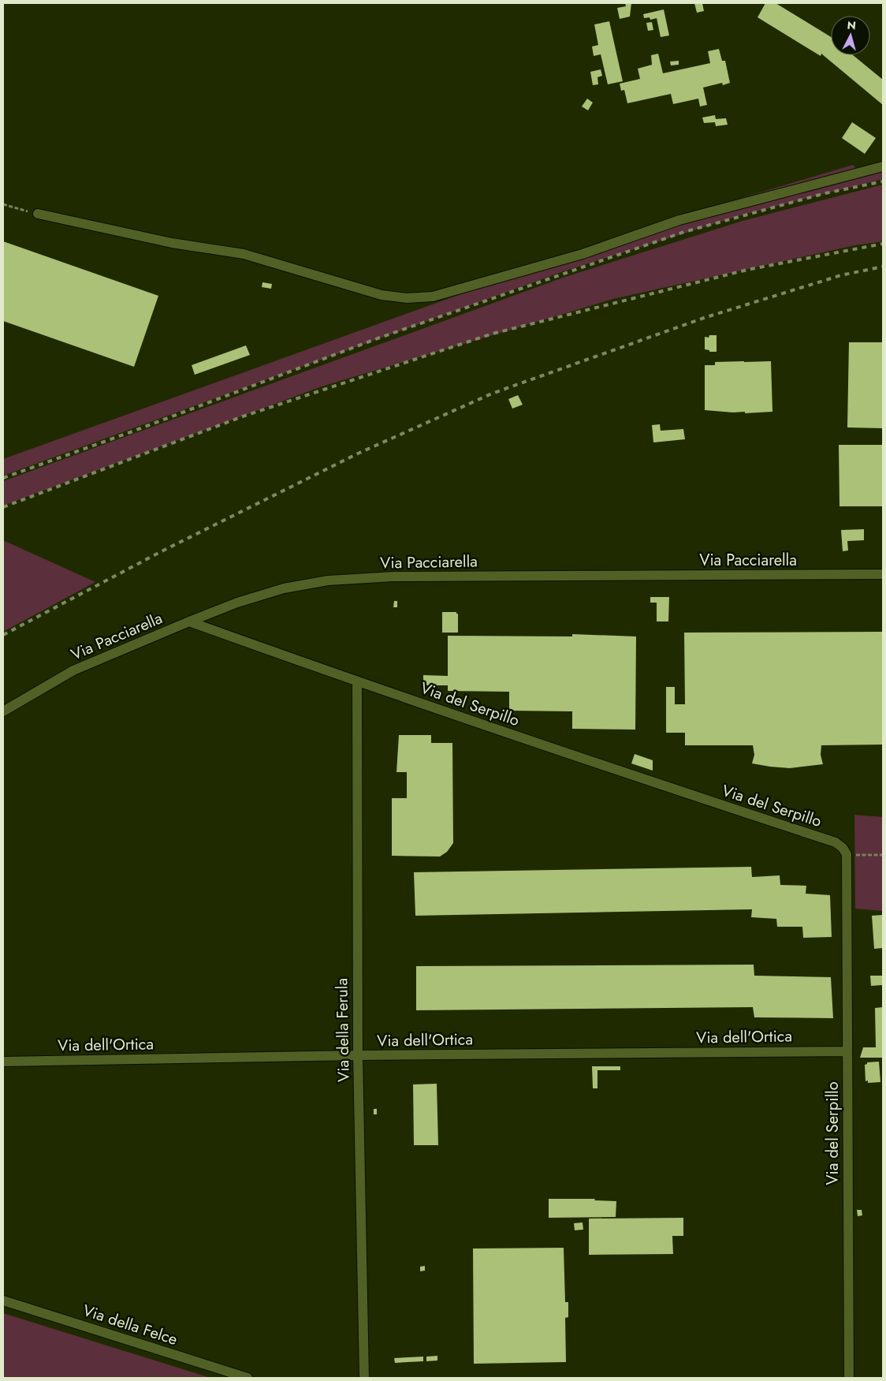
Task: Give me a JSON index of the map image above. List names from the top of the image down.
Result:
{
  "streets": {
    "street": [
      "Via Pacciarella",
      "Via del Serpillo",
      "Via della Ferula",
      "Via dell'Ortica",
      "Via della Felce"
    ]
  },
  "crossings": [
    ["Via Pacciarella", "Via del Serpillo"],
    ["Via del Serpillo", "Via della Ferula"],
    ["Via del Serpillo", "Via dell'Ortica"],
    ["Via della Ferula", "Via dell'Ortica"]
  ],
  "north": "top"
}
